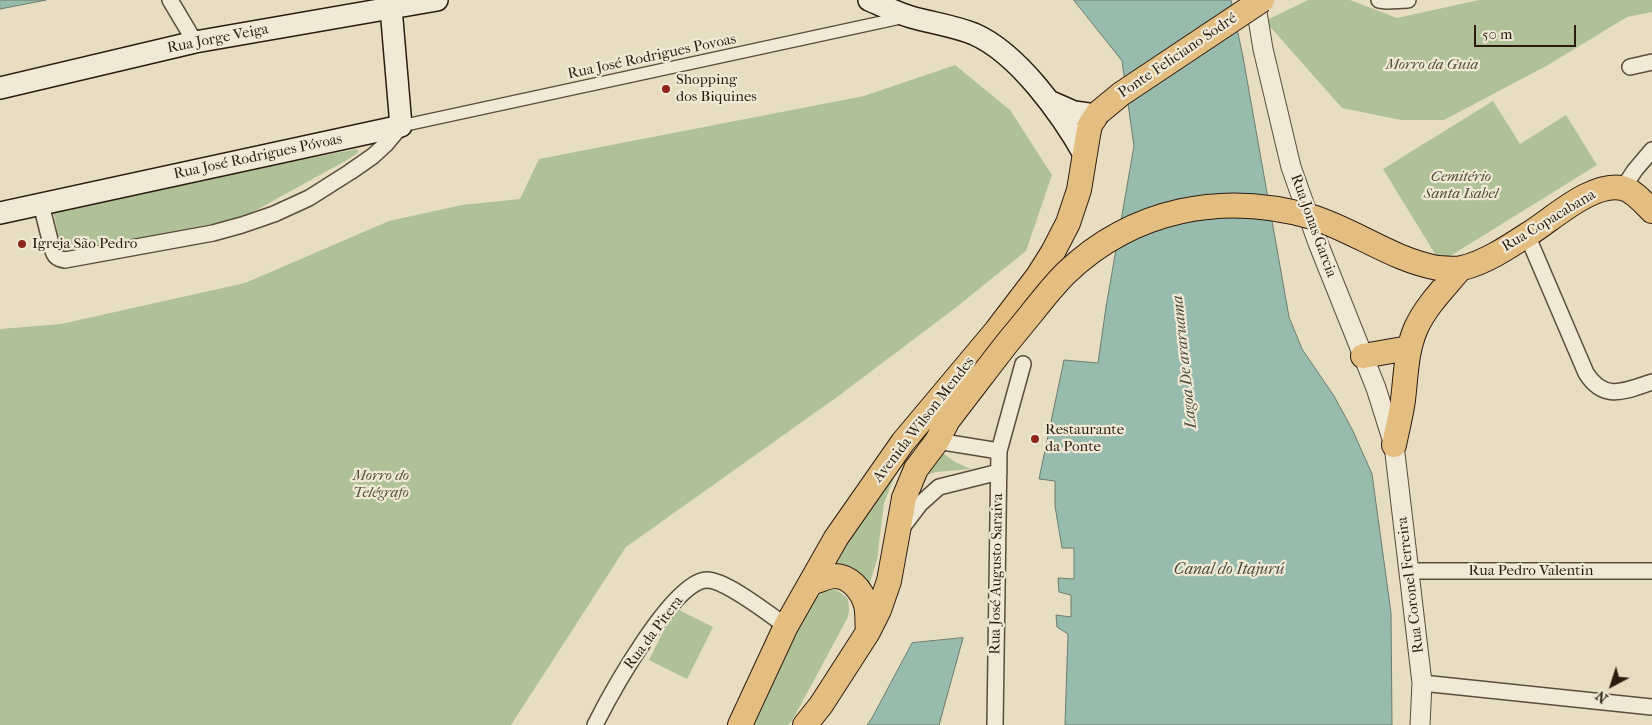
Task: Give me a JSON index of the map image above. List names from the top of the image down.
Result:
{
  "streets": {
    "main road": [
      "Rua Jorge Veiga",
      "Ponte Feliciano Sodré",
      "Rua José Rodrigues Póvoas",
      "Rua Copacabana",
      "Avenida Wilson Mendes"
    ],
    "street": [
      "Rua José Rodrigues Povoas",
      "Rua Jonas Garcia",
      "Rua Pedro Valentin",
      "Rua José Augusto Saraiva",
      "Rua Coronel Ferreira",
      "Rua da Pitera"
    ]
  },
  "crossings": [
    ["Ponte Feliciano Sodré", "Avenida Wilson Mendes"],
    ["Rua José Rodrigues Povoas", "Rua José Rodrigues Póvoas"],
    ["Rua Copacabana", "Avenida Wilson Mendes"],
    ["Rua Jonas Garcia", "Rua Coronel Ferreira"],
    ["Avenida Wilson Mendes", "Rua da Pitera"],
    ["Rua Pedro Valentin", "Rua Coronel Ferreira"]
  ],
  "water": ["Lagoa De araruama", "Canal do Itajurú"],
  "parks": ["Morro da Guia", "Cemitério Santa Isabel", "Morro do Telégrafo"],
  "places": ["Shopping dos Biquines", "Igreja São Pedro", "Restaurante da Ponte"],
  "scale_bar": "50 m",
  "north": "bottom left"
}
